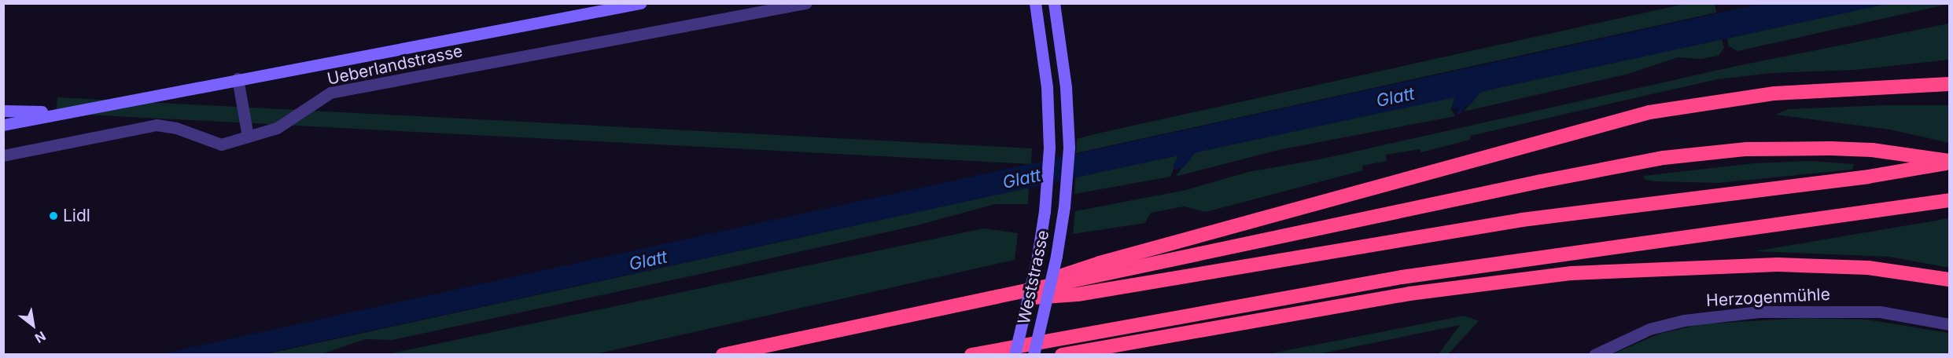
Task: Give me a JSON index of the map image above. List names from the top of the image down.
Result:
{
  "streets": {
    "main road": ["Ueberlandstrasse", "Weststrasse"],
    "street": ["Herzogenmühle"]
  },
  "water": ["Glatt"],
  "places": ["Lidl"],
  "north": "bottom right"
}
